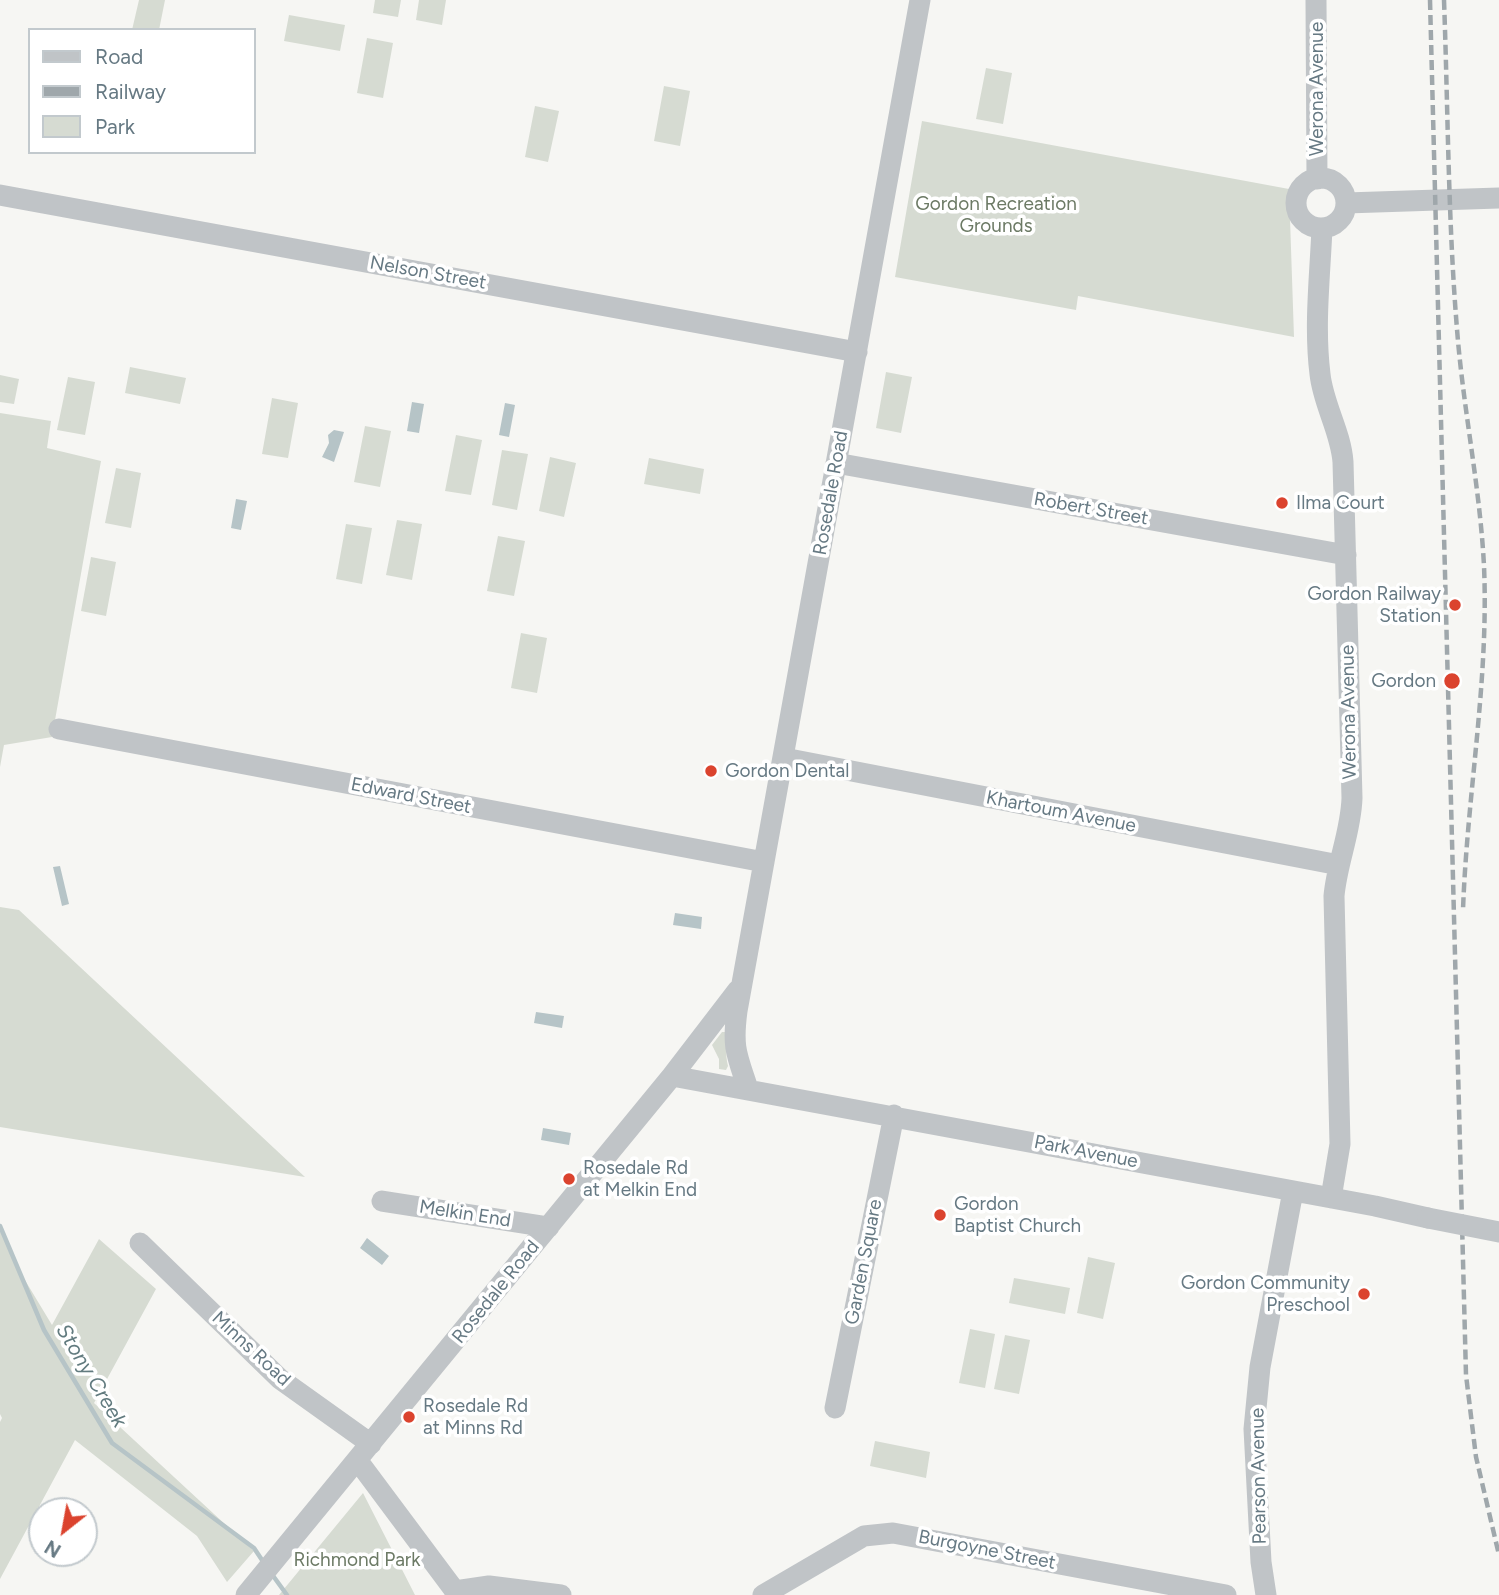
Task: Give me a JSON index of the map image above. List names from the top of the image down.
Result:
{
  "streets": {
    "street": [
      "Werona Avenue",
      "Nelson Street",
      "Rosedale Road",
      "Robert Street",
      "Edward Street",
      "Khartoum Avenue",
      "Park Avenue",
      "Melkin End",
      "Garden Square",
      "Minns Road",
      "Pearson Avenue",
      "Burgoyne Street"
    ]
  },
  "crossings": [
    ["Werona Avenue", "Robert Street"],
    ["Werona Avenue", "Khartoum Avenue"],
    ["Werona Avenue", "Park Avenue"],
    ["Nelson Street", "Rosedale Road"],
    ["Rosedale Road", "Robert Street"],
    ["Rosedale Road", "Edward Street"],
    ["Rosedale Road", "Khartoum Avenue"],
    ["Rosedale Road", "Park Avenue"],
    ["Rosedale Road", "Melkin End"],
    ["Rosedale Road", "Minns Road"],
    ["Park Avenue", "Garden Square"],
    ["Park Avenue", "Pearson Avenue"]
  ],
  "water": ["Stony Creek"],
  "parks": ["Gordon Recreation Grounds", "Richmond Park"],
  "places": [
    "Ilma Court",
    "Gordon Railway Station",
    "Gordon",
    "Gordon Dental",
    "Rosedale Rd at Melkin End",
    "Gordon Baptist Church",
    "Gordon Community Preschool",
    "Rosedale Rd at Minns Rd"
  ],
  "legend": ["Road", "Railway", "Park"],
  "north": "bottom left"
}
